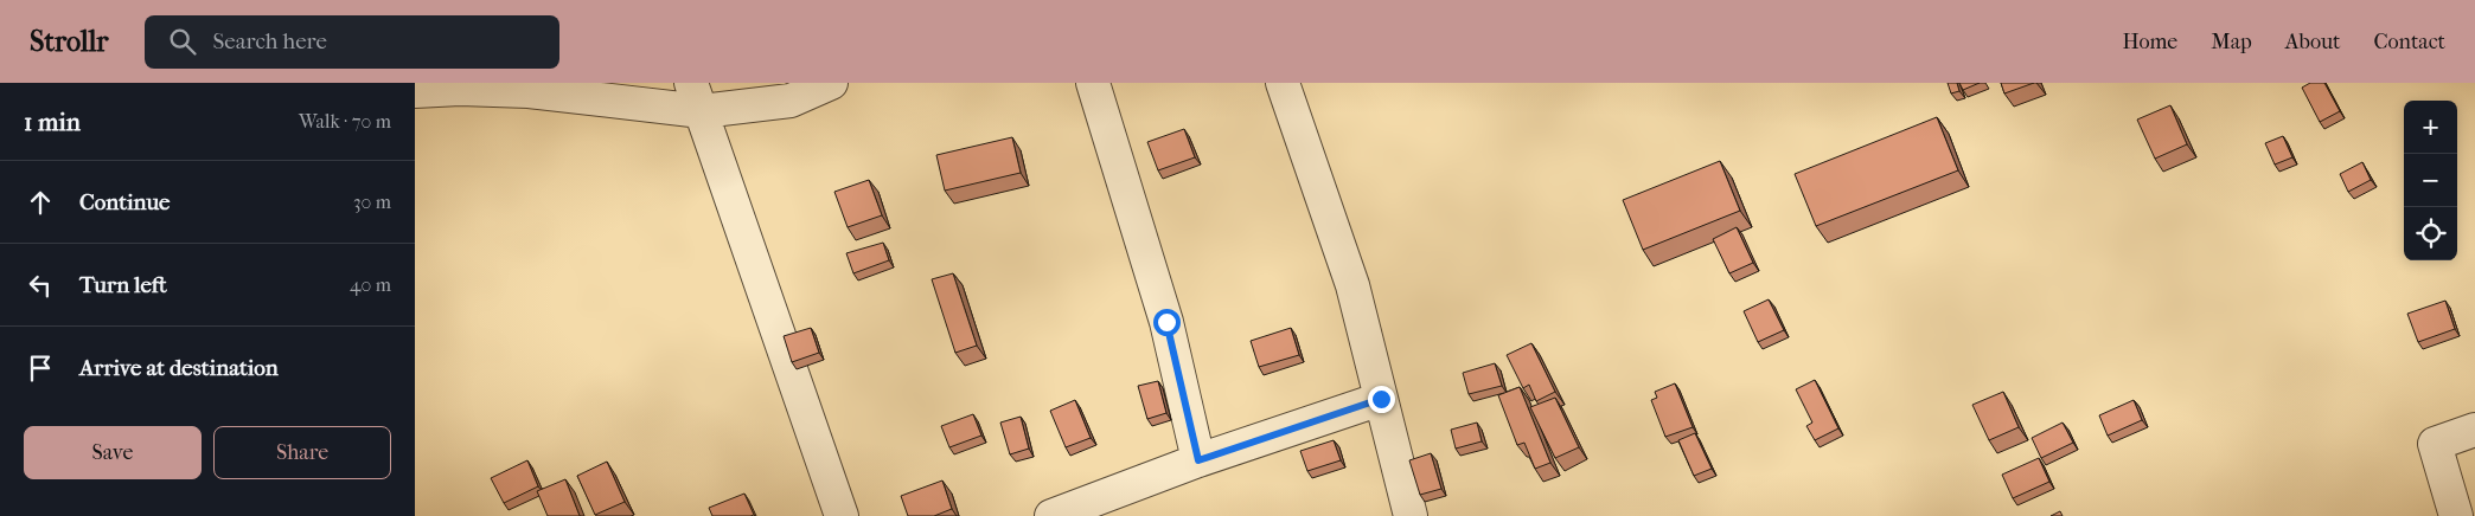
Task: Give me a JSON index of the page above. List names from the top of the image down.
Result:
{
  "page": {
    "header": "Strollr",
    "search": "Search here",
    "nav": [
      "Home",
      "Map",
      "About",
      "Contact"
    ],
    "heading": ["1 min", "Walk · 70 m"],
    "map_buttons": ["+", "−"],
    "list": [
      ["Continue", "30 m"],
      ["Turn left", "40 m"],
      "Arrive at destination"
    ],
    "buttons": ["Save", "Share"]
  }
}
